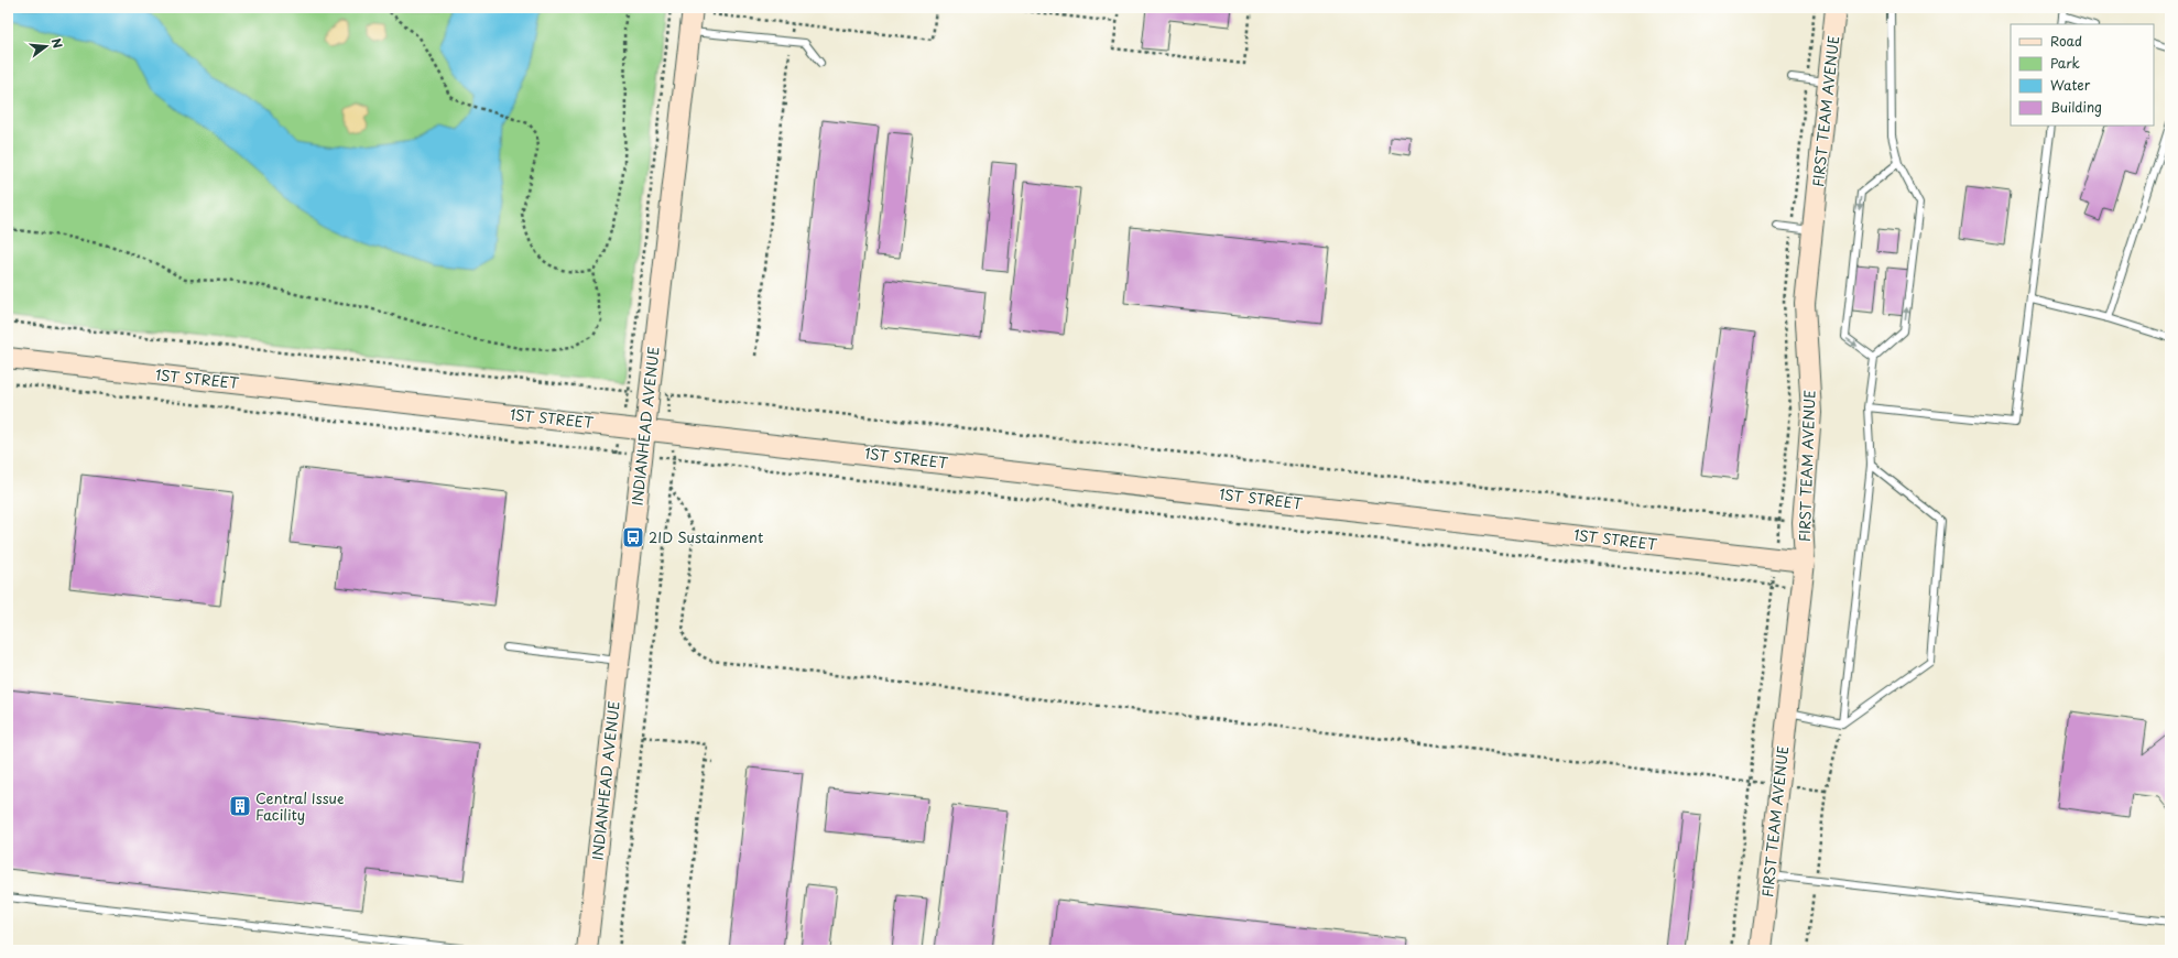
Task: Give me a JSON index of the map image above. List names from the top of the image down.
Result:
{
  "streets": {
    "main road": ["FIRST TEAM AVENUE", "1ST STREET", "INDIANHEAD AVENUE"]
  },
  "crossings": [
    ["FIRST TEAM AVENUE", "1ST STREET"],
    ["1ST STREET", "INDIANHEAD AVENUE"]
  ],
  "places": {
    "bus stop": ["2ID Sustainment"],
    "building": ["Central Issue Facility"]
  },
  "legend": [
    "Road",
    "Park",
    "Water",
    "Building"
  ],
  "north": "right"
}
